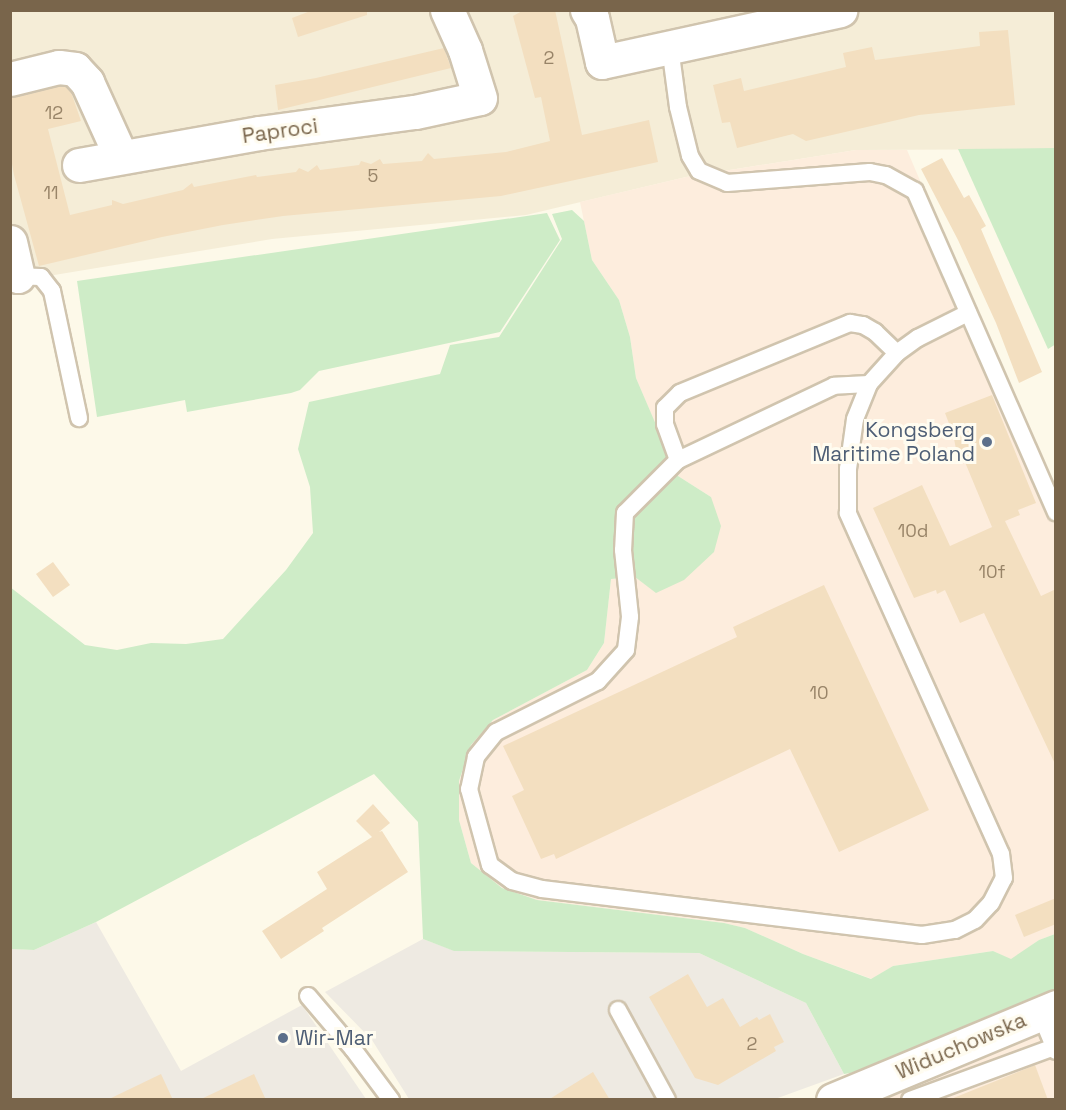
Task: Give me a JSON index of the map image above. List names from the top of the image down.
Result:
{
  "streets": {
    "street": ["Paproci", "Widuchowska"]
  },
  "places": ["Kongsberg Maritime Poland", "Wir-Mar"],
  "house_numbers": [
    "2",
    "12",
    "5",
    "11",
    "10d",
    "10f",
    "10",
    "2"
  ]
}
